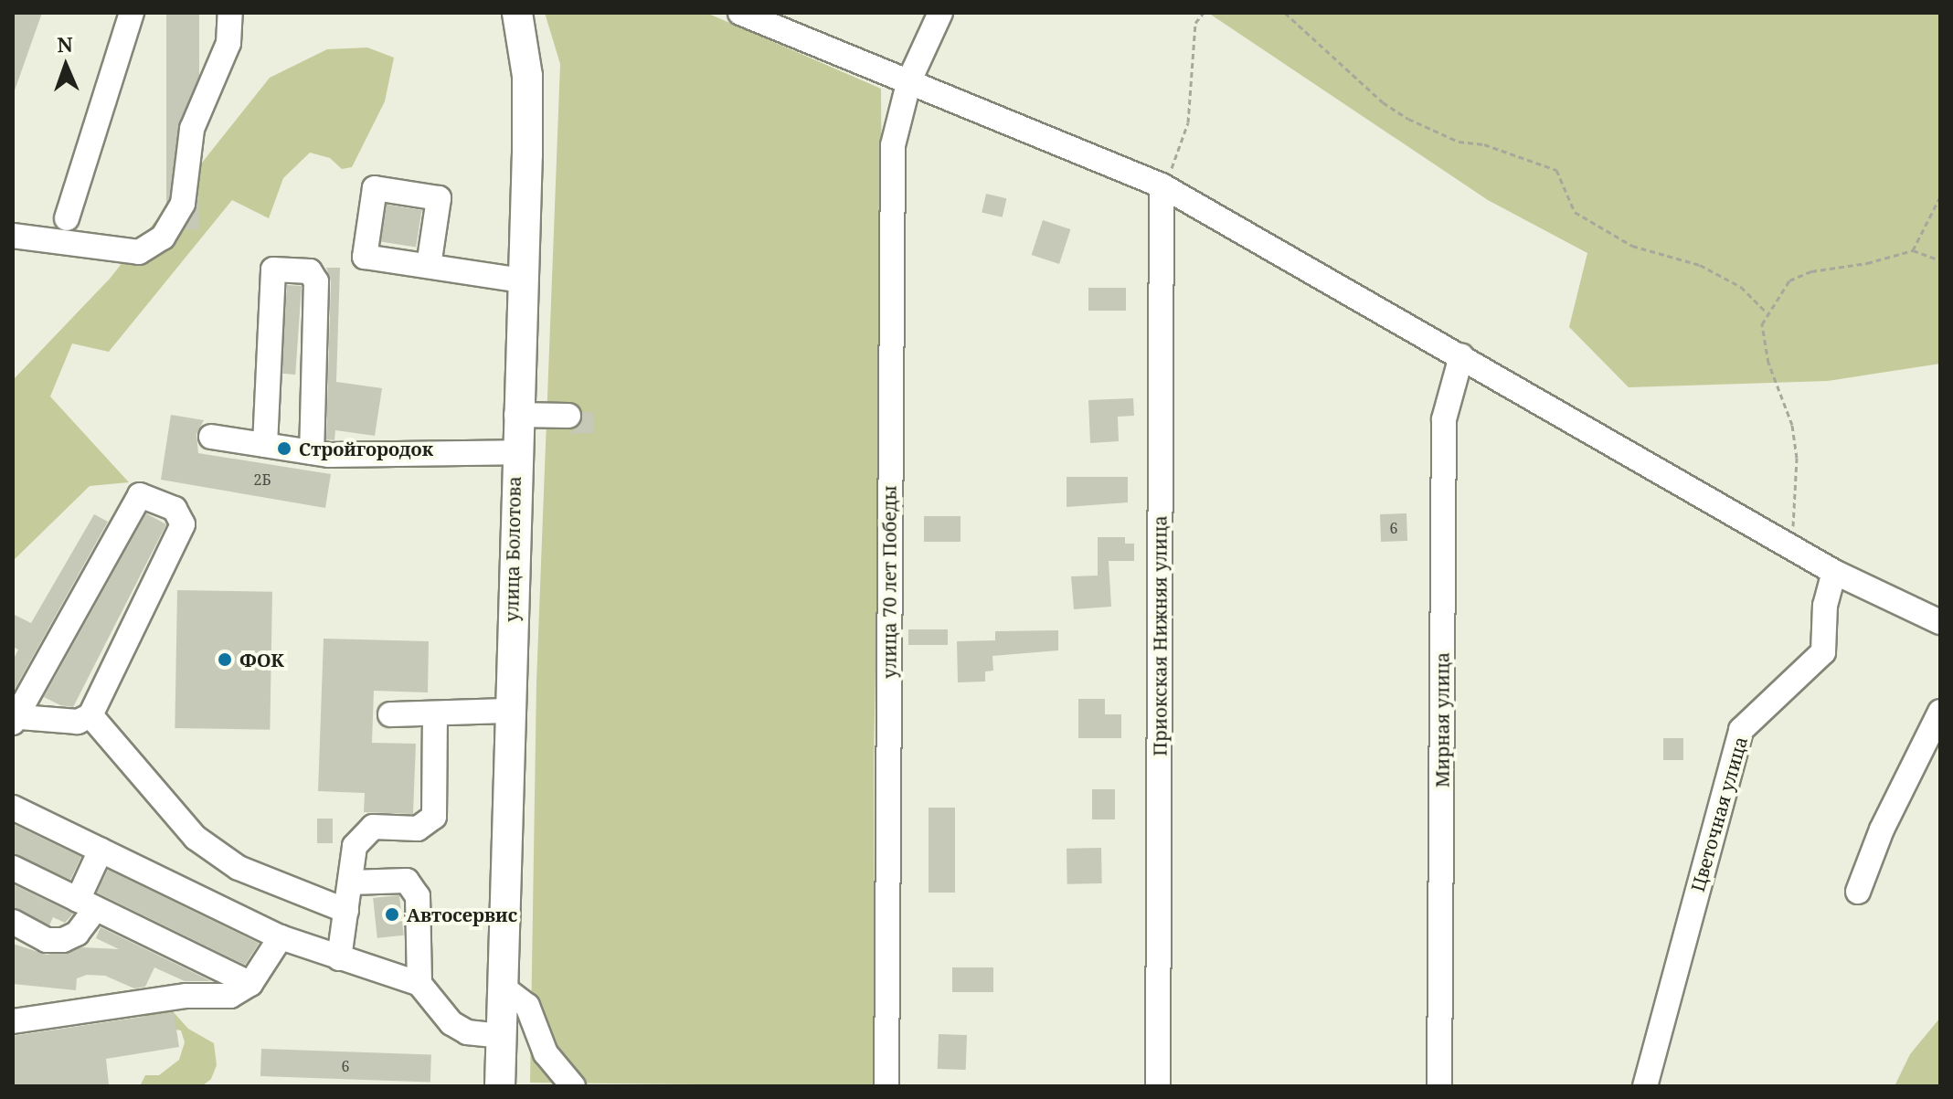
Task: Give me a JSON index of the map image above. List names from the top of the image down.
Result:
{
  "streets": {
    "main road": ["улица Болотова"],
    "street": [
      "улица 70 лет Победы",
      "Приокская Нижняя улица",
      "Мирная улица",
      "Цветочная улица"
    ]
  },
  "places": ["Стройгородок", "ФОК", "Автосервис"],
  "house_numbers": ["2Б", "6", "6"],
  "north": "top"
}
